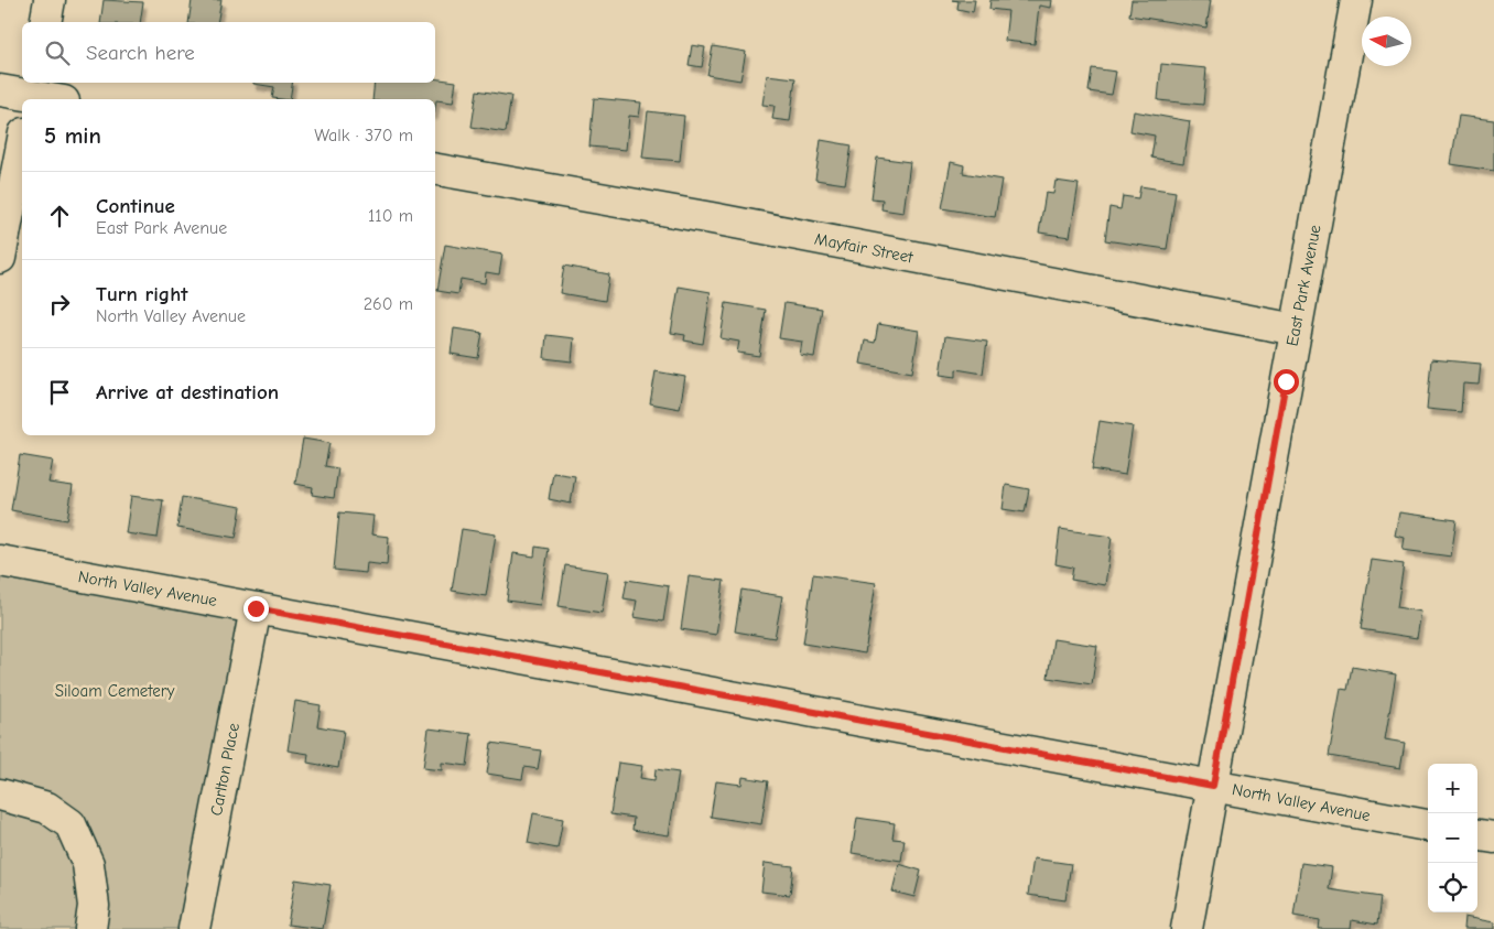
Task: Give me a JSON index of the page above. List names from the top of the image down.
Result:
{
  "streets": {
    "street": [
      "Mayfair Street",
      "East Park Avenue",
      "North Valley Avenue",
      "Carlton Place"
    ]
  },
  "crossings": [
    ["Mayfair Street", "East Park Avenue"],
    ["East Park Avenue", "North Valley Avenue"],
    ["North Valley Avenue", "Carlton Place"]
  ],
  "parks": ["Siloam Cemetery"],
  "north": "left",
  "page": {
    "search": "Search here",
    "heading": ["5 min", "Walk · 370 m"],
    "list": [
      ["Continue", "East Park Avenue", "110 m"],
      ["Turn right", "North Valley Avenue", "260 m"],
      "Arrive at destination"
    ],
    "map_buttons": ["+", "−"]
  }
}
